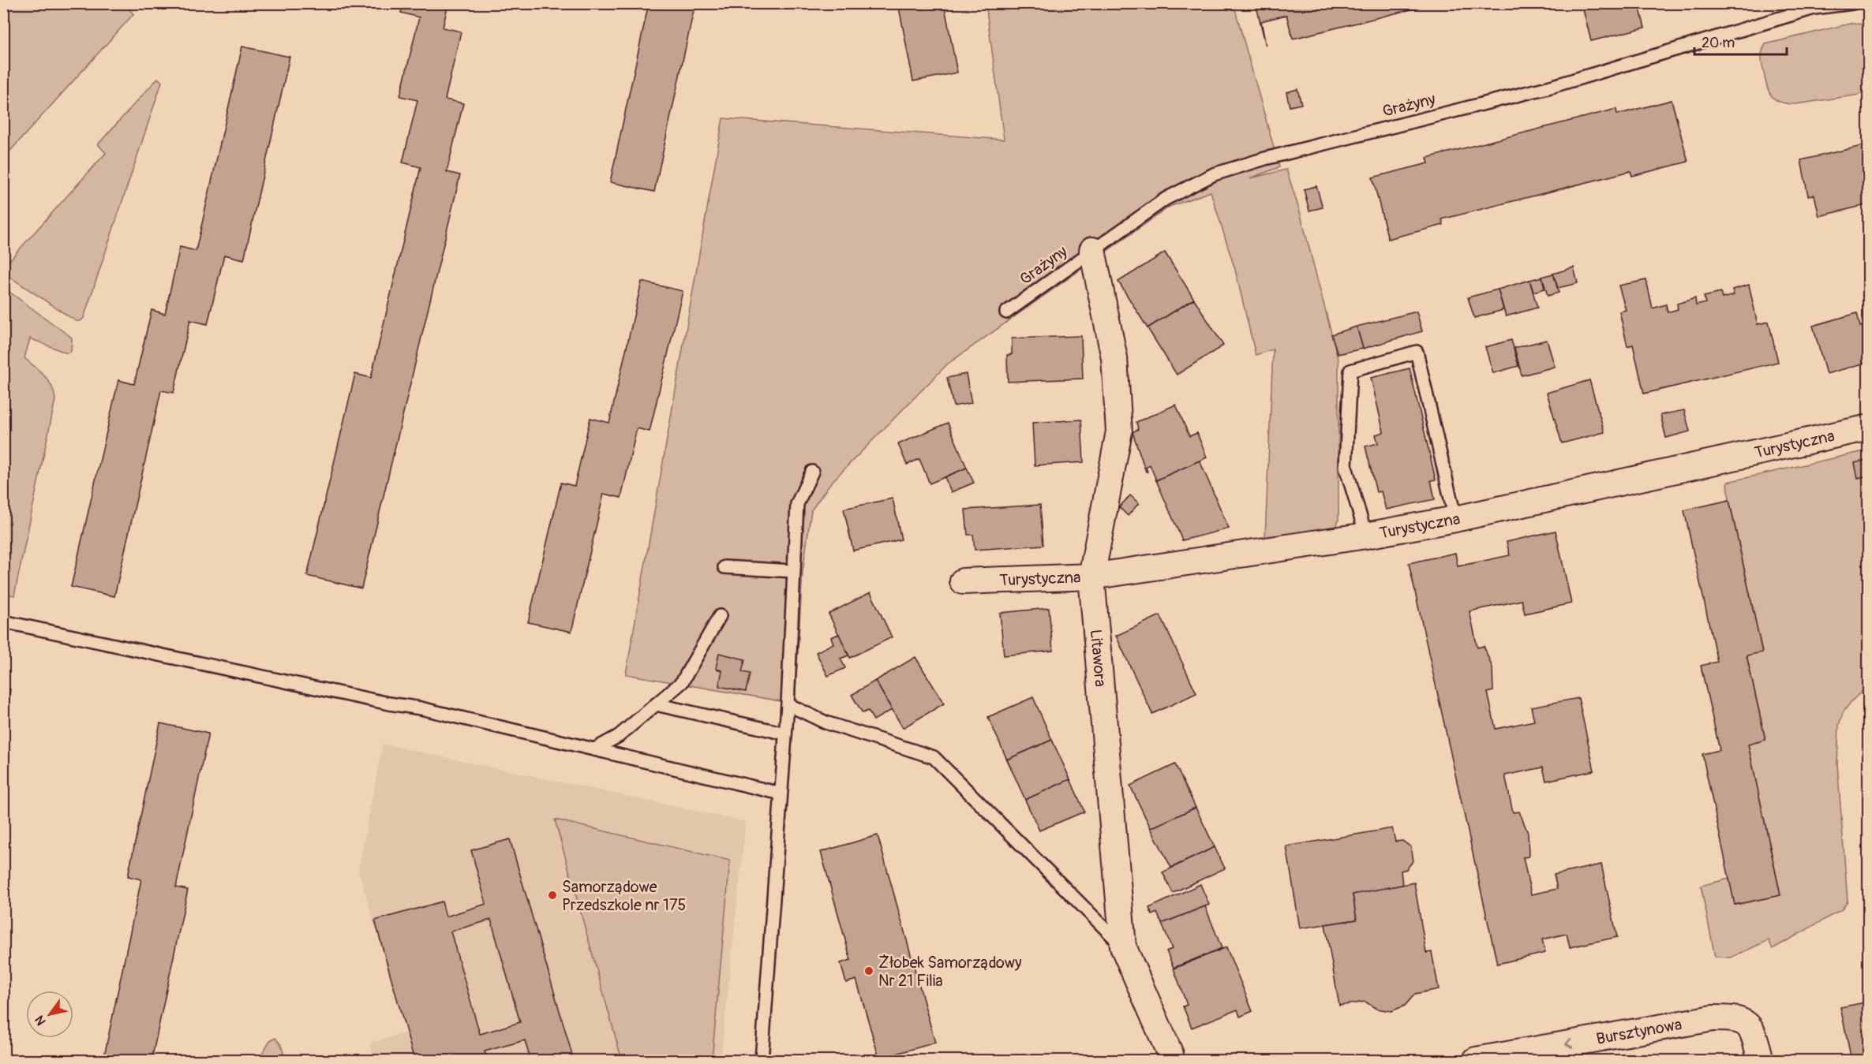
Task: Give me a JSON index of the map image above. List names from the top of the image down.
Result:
{
  "streets": {
    "street": ["Turystyczna", "Litawora", "Bursztynowa"],
    "lane": ["Grażyny"]
  },
  "crossings": [
    ["Grażyny", "Litawora"],
    ["Turystyczna", "Litawora"]
  ],
  "one_way": ["Bursztynowa"],
  "places": ["Samorządowe Przedszkole nr 175", "Żłobek Samorządowy Nr 21 Filia"],
  "scale_bar": "20 m",
  "north": "bottom left"
}
